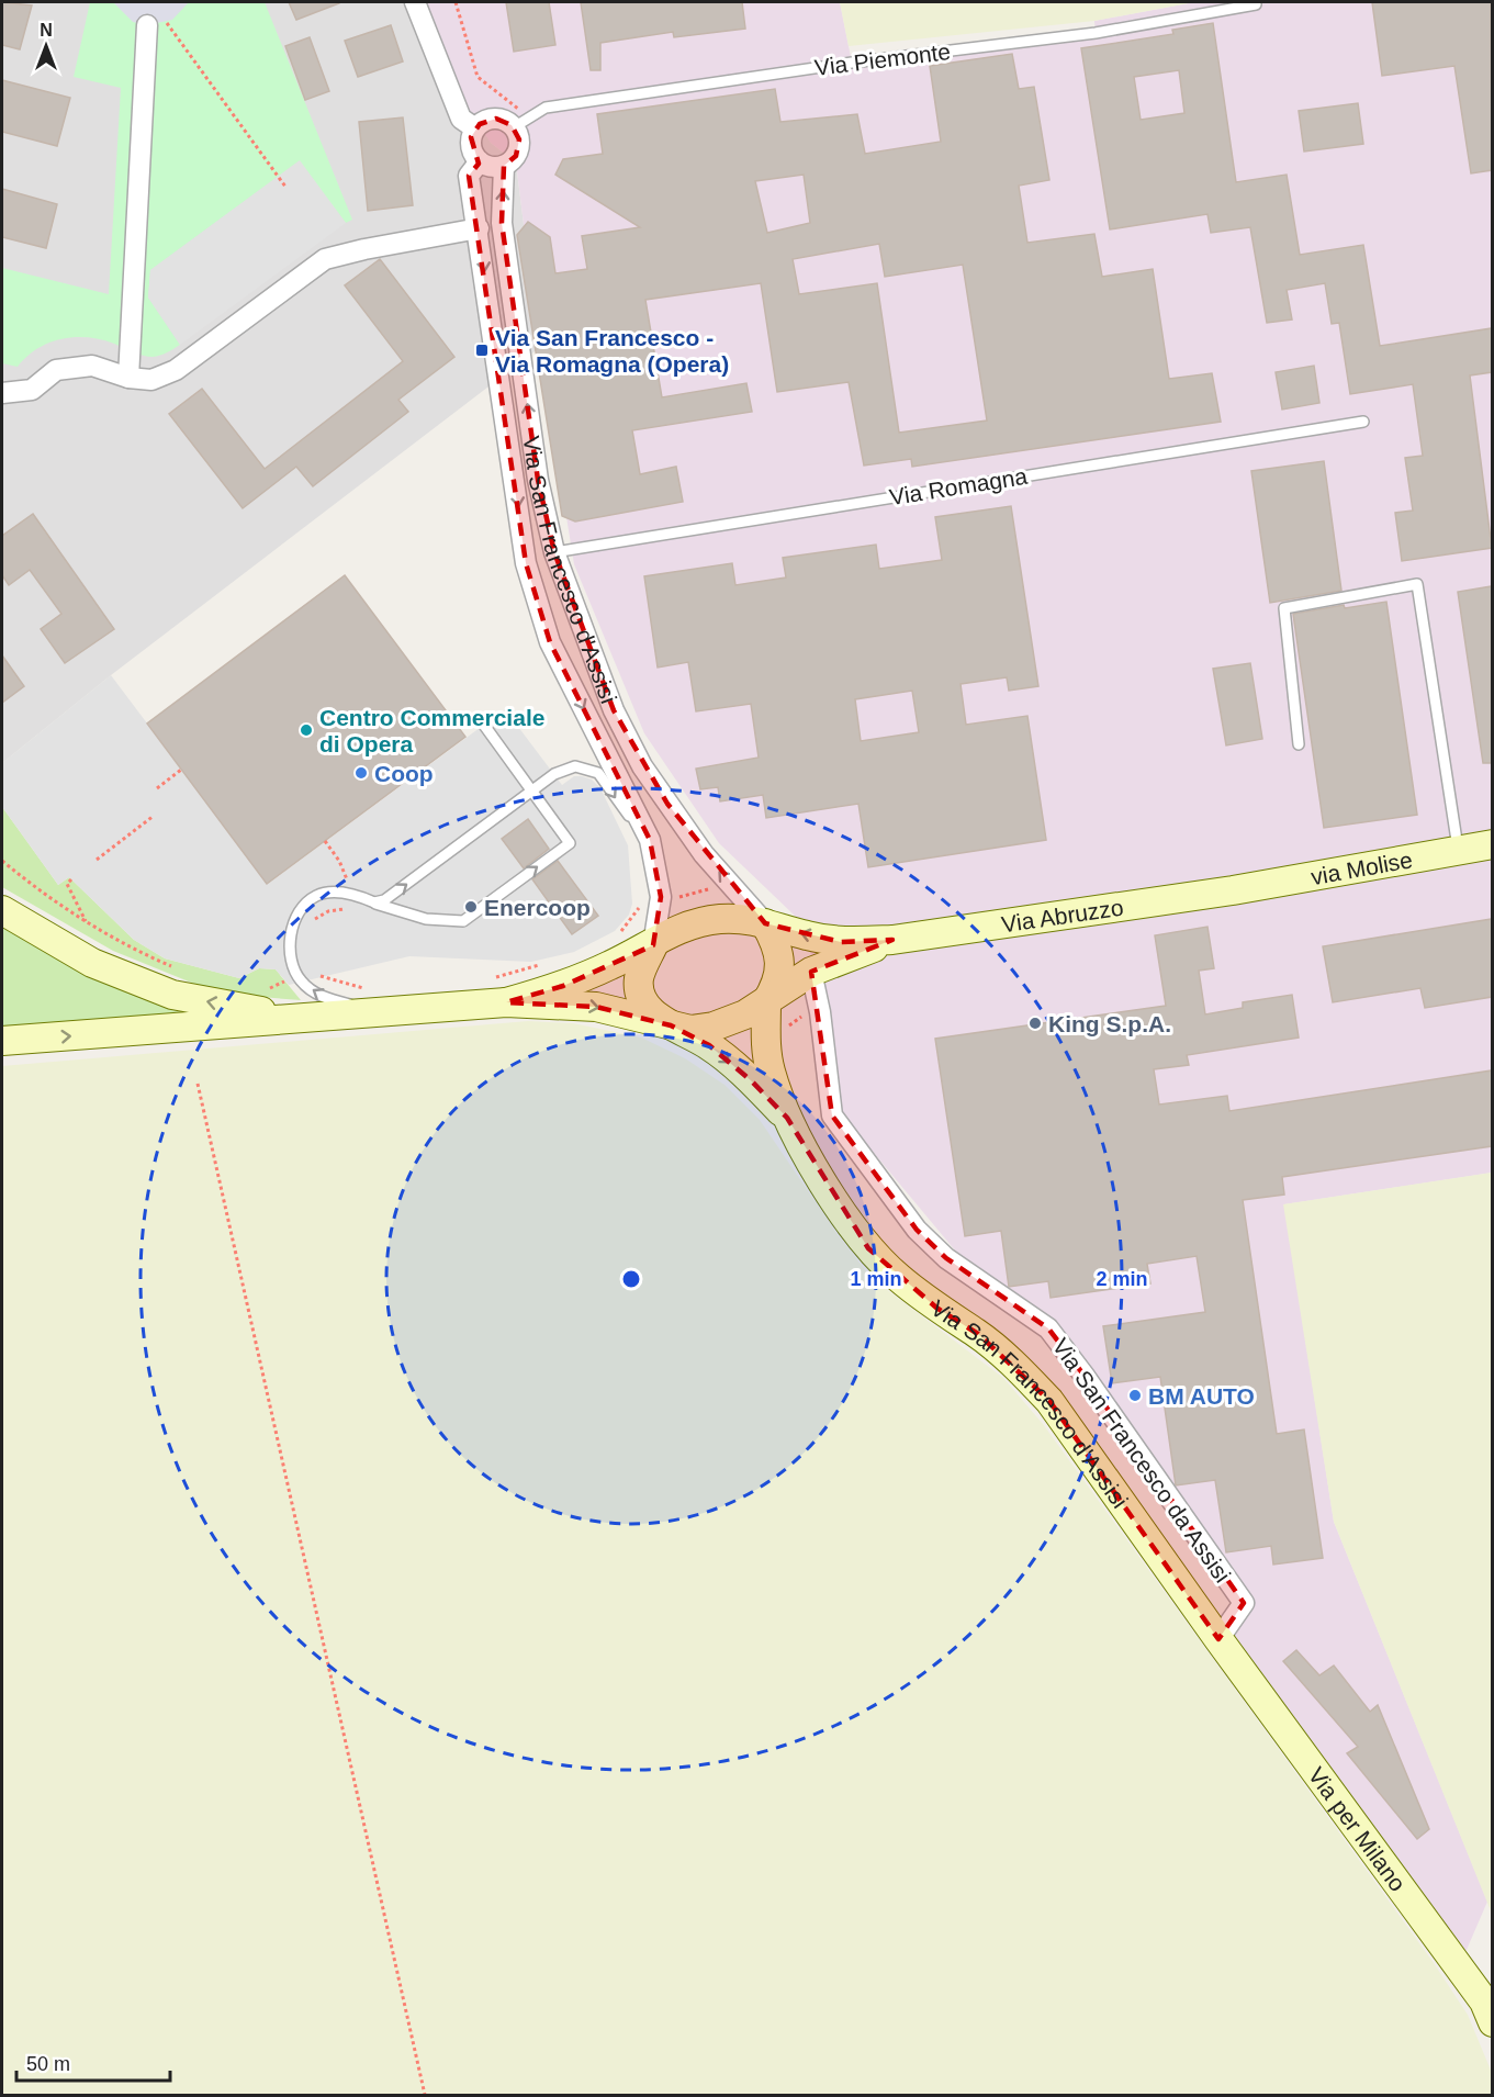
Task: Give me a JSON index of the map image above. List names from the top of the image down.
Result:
{
  "streets": {
    "main road": [
      "Via San Francesco d'Assisi",
      "via Molise",
      "Via Abruzzo",
      "Via per Milano"
    ],
    "street": ["Via San Francesco da Assisi"],
    "lane": ["Via Piemonte", "Via Romagna"]
  },
  "crossings": [
    ["Via Piemonte", "Via San Francesco d'Assisi"],
    ["Via Romagna", "Via San Francesco d'Assisi"],
    ["Via San Francesco d'Assisi", "Via Abruzzo"],
    ["Via San Francesco d'Assisi", "Via San Francesco da Assisi"],
    ["Via San Francesco d'Assisi", "Via per Milano"],
    ["via Molise", "Via Abruzzo"],
    ["Via Abruzzo", "Via San Francesco da Assisi"],
    ["Via San Francesco da Assisi", "Via per Milano"]
  ],
  "places": {
    "transit": ["Via San Francesco - Via Romagna (Opera)"],
    "other": [
      "Centro Commerciale di Opera",
      "Coop",
      "Enercoop",
      "King S.p.A.",
      "BM AUTO"
    ]
  },
  "scale_bar": "50 m",
  "north": "top",
  "rings": ["1 min", "2 min"]
}
